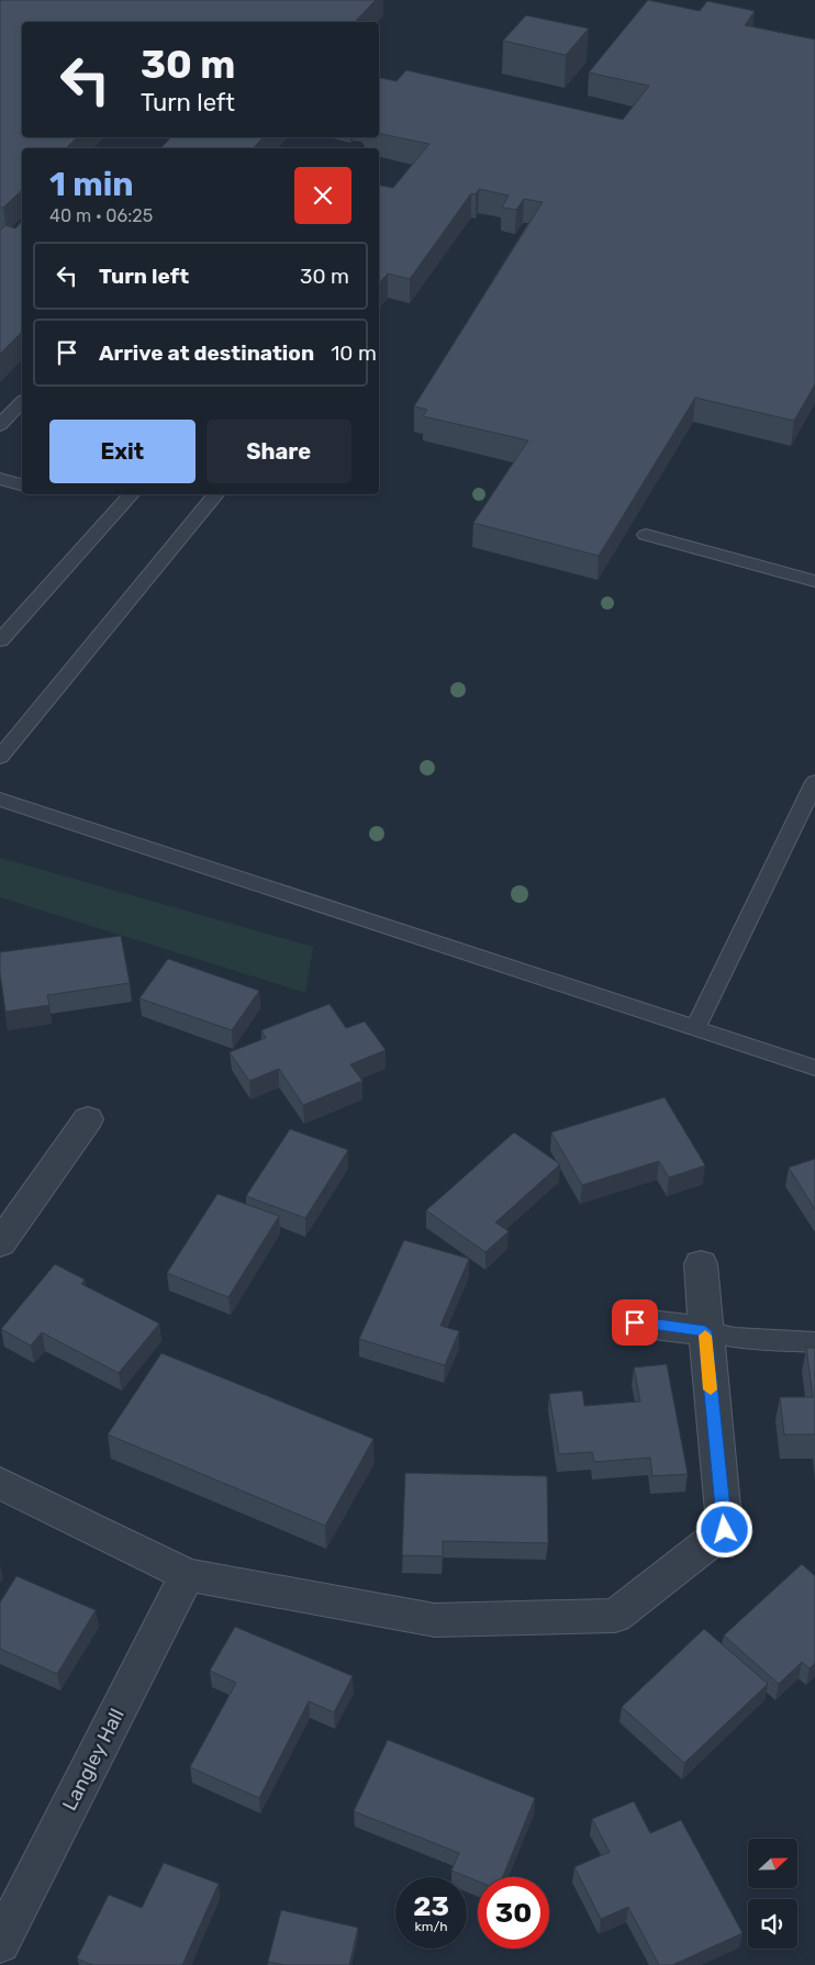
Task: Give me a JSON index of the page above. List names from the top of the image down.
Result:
{
  "streets": {
    "street": ["Langley Hall"]
  },
  "north": "right",
  "page": {
    "turn": ["30 m", "Turn left"],
    "heading": ["1 min", "40 m · 06:25"],
    "list": [
      {
        "name": "Turn left",
        "value": "30 m"
      },
      {
        "name": "Arrive at destination",
        "value": "10 m"
      }
    ],
    "buttons": ["Exit", "Share"],
    "speed": "23 km/h",
    "limit": "30"
  }
}
